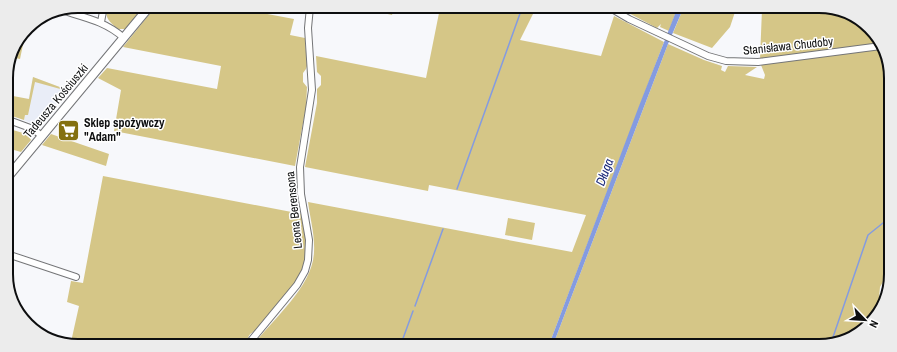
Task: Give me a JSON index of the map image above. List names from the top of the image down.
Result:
{
  "streets": {
    "street": ["Stanisława Chudoby", "Tadeusza Kościuszki", "Leona Berensona"]
  },
  "water": ["Długa"],
  "places": {
    "supermarket": ["Sklep spożywczy \"Adam\""]
  },
  "north": "bottom right"
}
